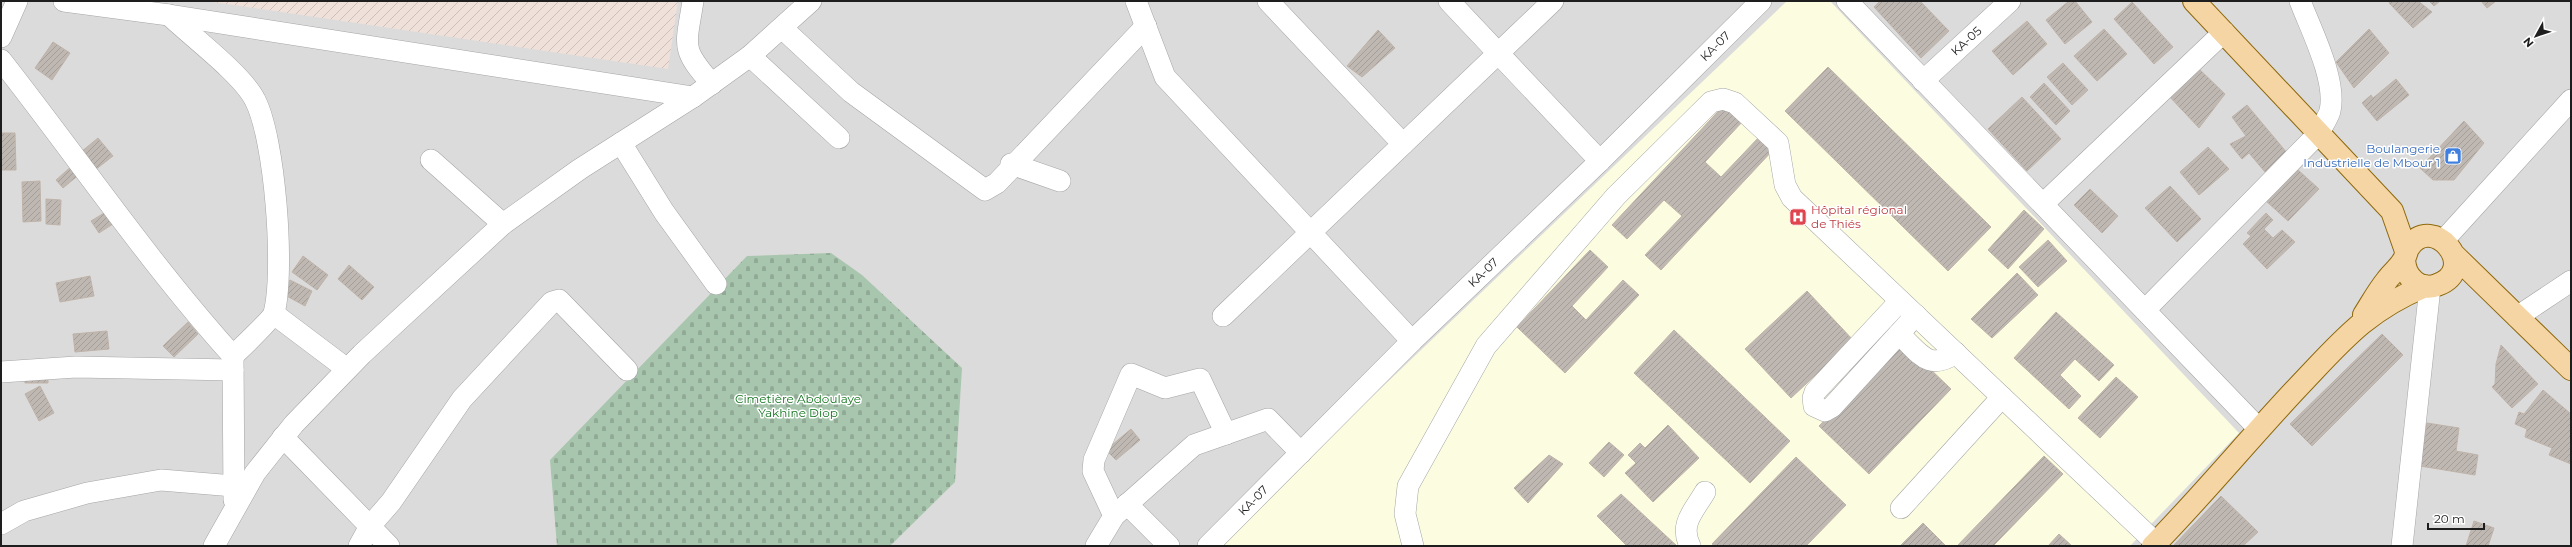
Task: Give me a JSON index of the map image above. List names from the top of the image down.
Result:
{
  "streets": {
    "street": ["KA-05", "KA-07"]
  },
  "parks": ["Cimetière Abdoulaye Yakhine Diop"],
  "places": {
    "shop": ["Boulangerie Industrielle de Mbour 1"],
    "hospital": ["Hôpital régional de Thiés"]
  },
  "scale_bar": "20 m",
  "north": "bottom left"
}
